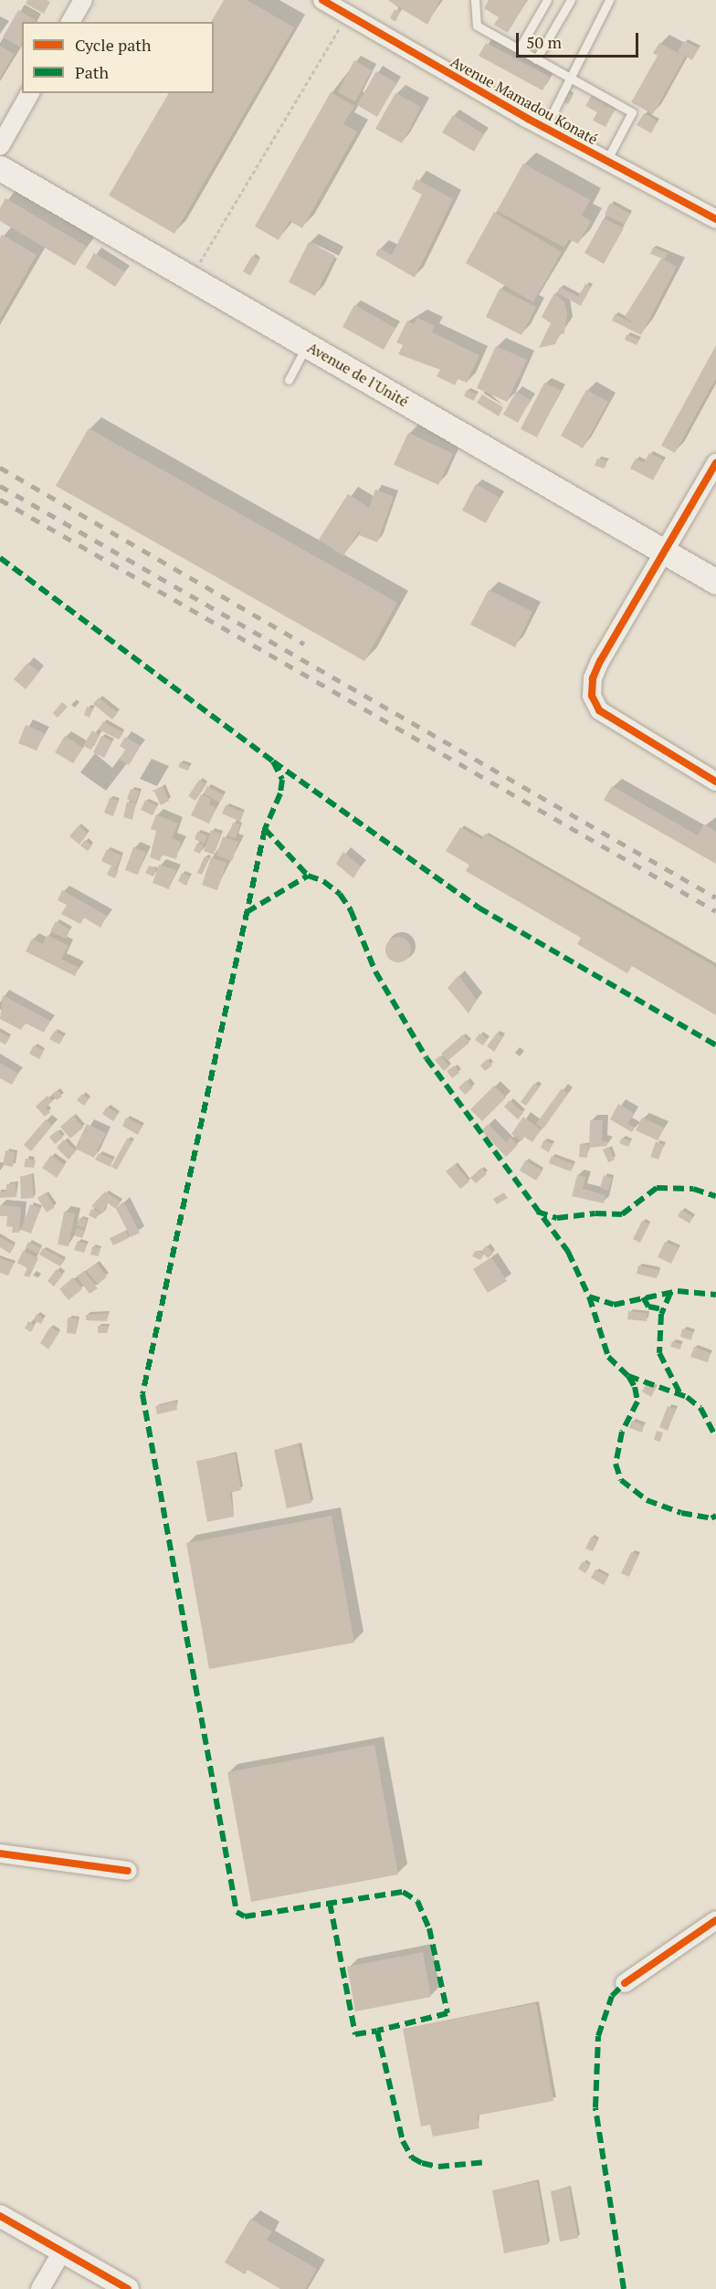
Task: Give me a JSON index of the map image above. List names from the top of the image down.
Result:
{
  "streets": {
    "main road": ["Avenue de l'Unité"],
    "street": ["Avenue Mamadou Konaté"]
  },
  "legend": ["Cycle path", "Path"],
  "scale_bar": "50 m"
}
